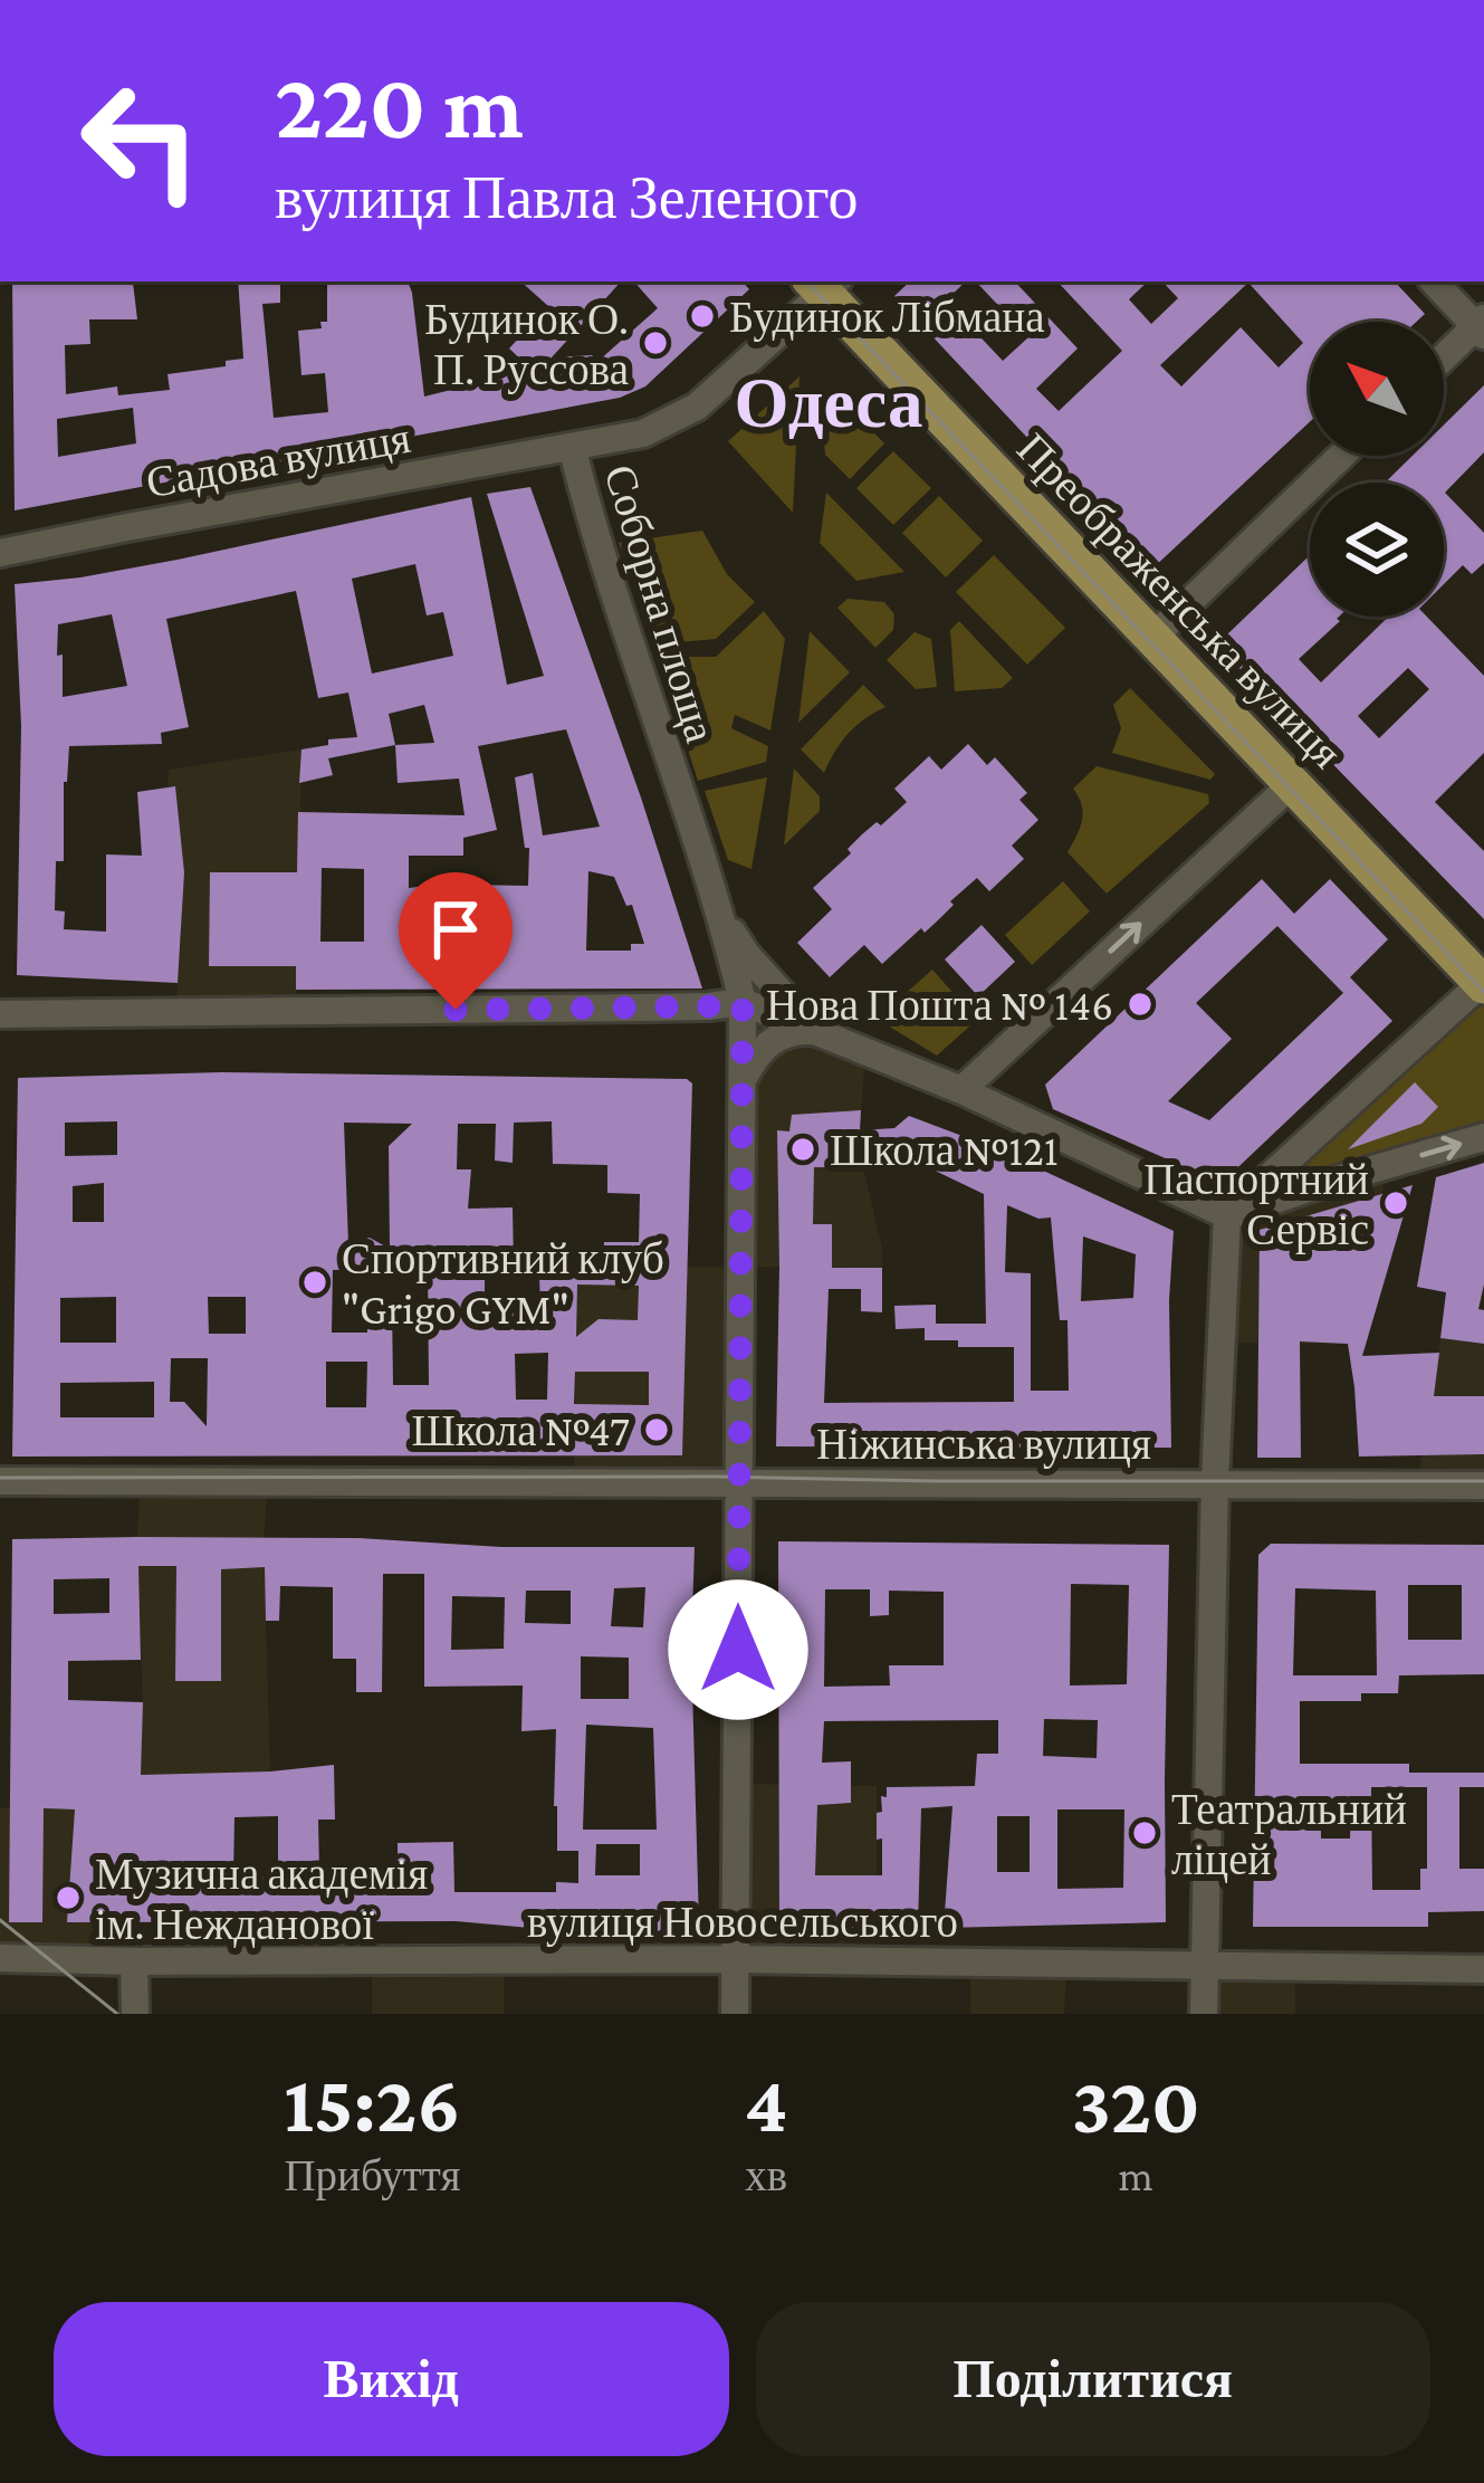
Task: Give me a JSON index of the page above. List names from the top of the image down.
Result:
{
  "streets": {
    "main road": ["Преображенська вулиця"],
    "street": [
      "Садова вулиця",
      "Соборна площа",
      "Ніжинська вулиця",
      "вулиця Новосельського"
    ]
  },
  "crossings": [
    ["Садова вулиця", "Соборна площа"],
    ["Преображенська вулиця", "Соборна площа"]
  ],
  "districts": ["Одеса"],
  "places": [
    "Будинок Лібмана",
    "Будинок О. П. Руссова",
    "Нова Пошта № 146",
    "Школа №121",
    "Паспортний Сервіс",
    "Спортивний клуб \"Grigo GYM\"",
    "Школа №47",
    "Театральний ліцей",
    "Музична академія ім. Нежданової"
  ],
  "north": "top left",
  "page": {
    "turn": ["220 m", "вулиця Павла Зеленого"],
    "eta": [
      "15:26",
      "Прибуття",
      "4",
      "хв",
      "320",
      "m"
    ],
    "buttons": ["Вихід", "Поділитися"]
  }
}
